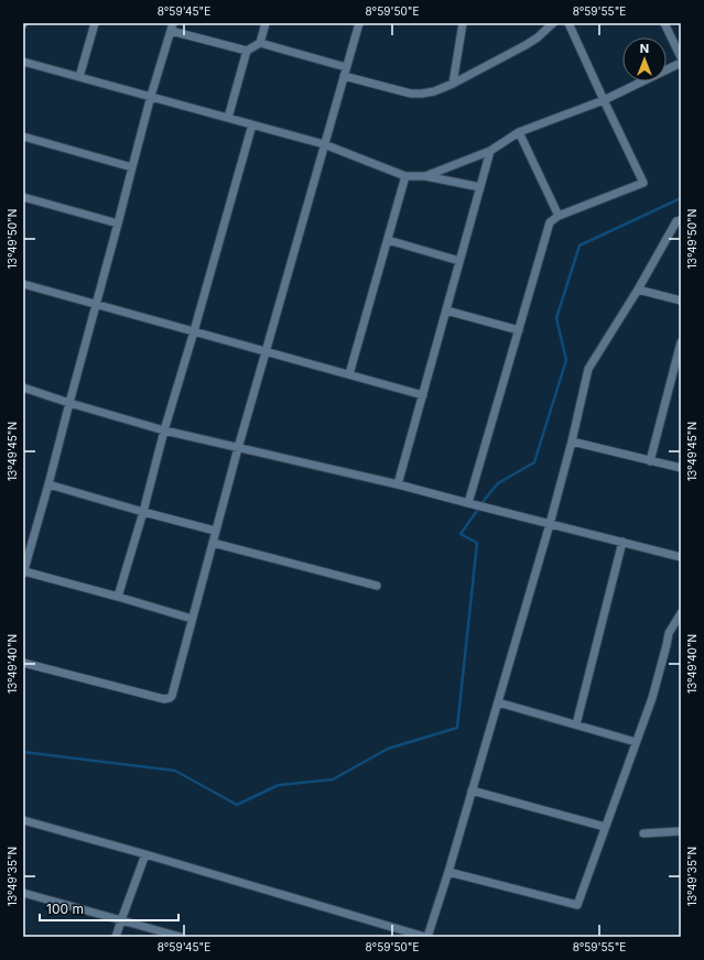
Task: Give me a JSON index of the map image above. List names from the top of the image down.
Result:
{
  "scale_bar": "100 m",
  "north": "top",
  "coordinates": [
    "8°59'45\"E",
    "8°59'50\"E",
    "8°59'55\"E",
    "13°49'50\"N",
    "13°49'45\"N",
    "13°49'40\"N",
    "13°49'35\"N"
  ]
}
